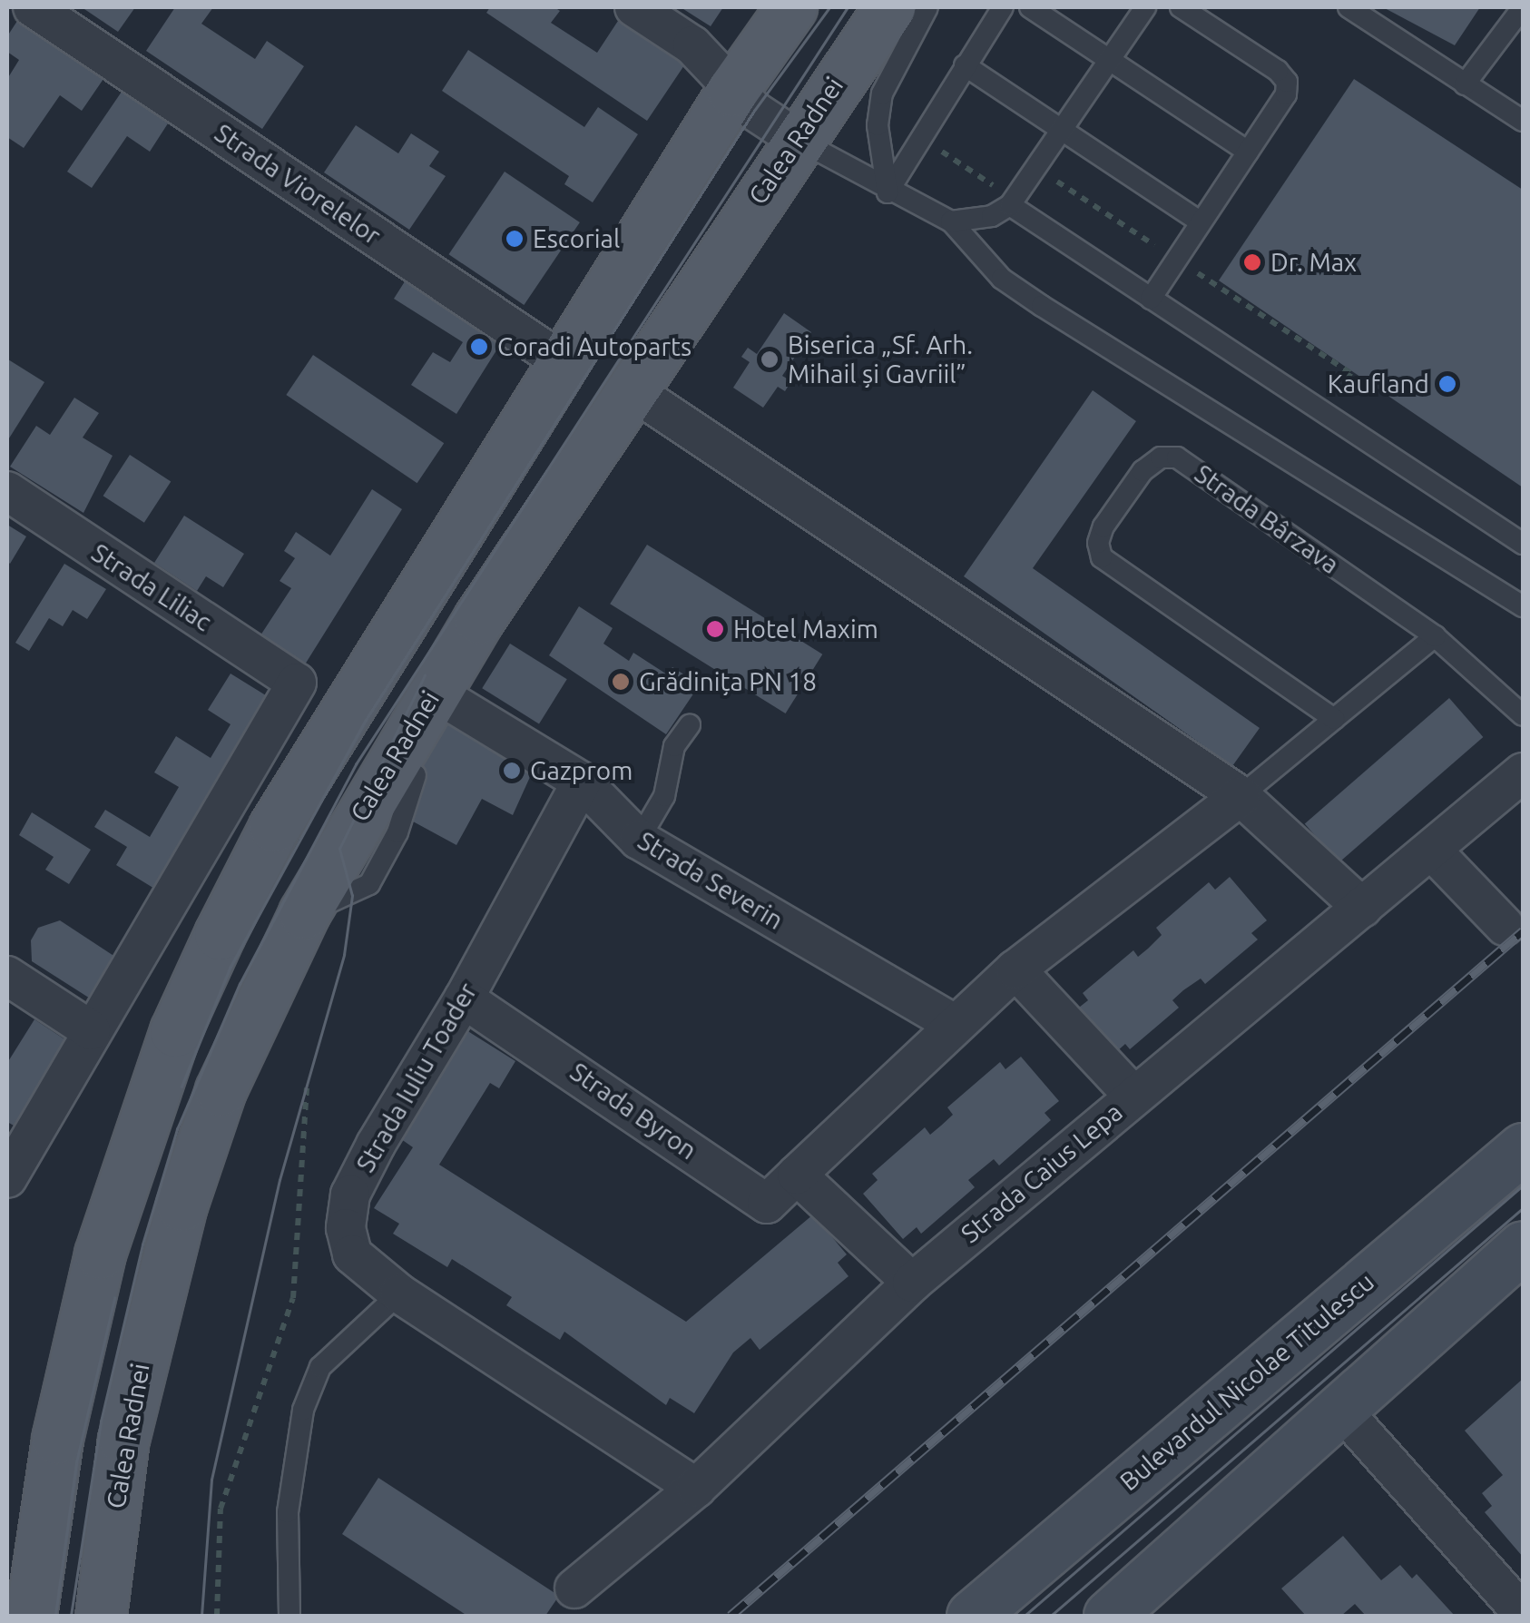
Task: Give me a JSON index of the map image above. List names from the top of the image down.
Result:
{
  "streets": {
    "main road": ["Calea Radnei", "Bulevardul Nicolae Titulescu"],
    "street": [
      "Strada Viorelelor",
      "Strada Liliac",
      "Strada Severin",
      "Strada Iuliu Toader",
      "Strada Byron",
      "Strada Caius Lepa"
    ],
    "lane": ["Strada Bârzava"]
  },
  "crossings": [
    ["Calea Radnei", "Strada Severin"],
    ["Strada Severin", "Strada Iuliu Toader"],
    ["Strada Iuliu Toader", "Strada Byron"],
    ["Strada Iuliu Toader", "Strada Caius Lepa"]
  ],
  "places": [
    "Escorial",
    "Dr. Max",
    "Coradi Autoparts",
    "Biserica „Sf. Arh. Mihail și Gavriil”",
    "Kaufland",
    "Hotel Maxim",
    "Grădinița PN 18",
    "Gazprom"
  ]
}
